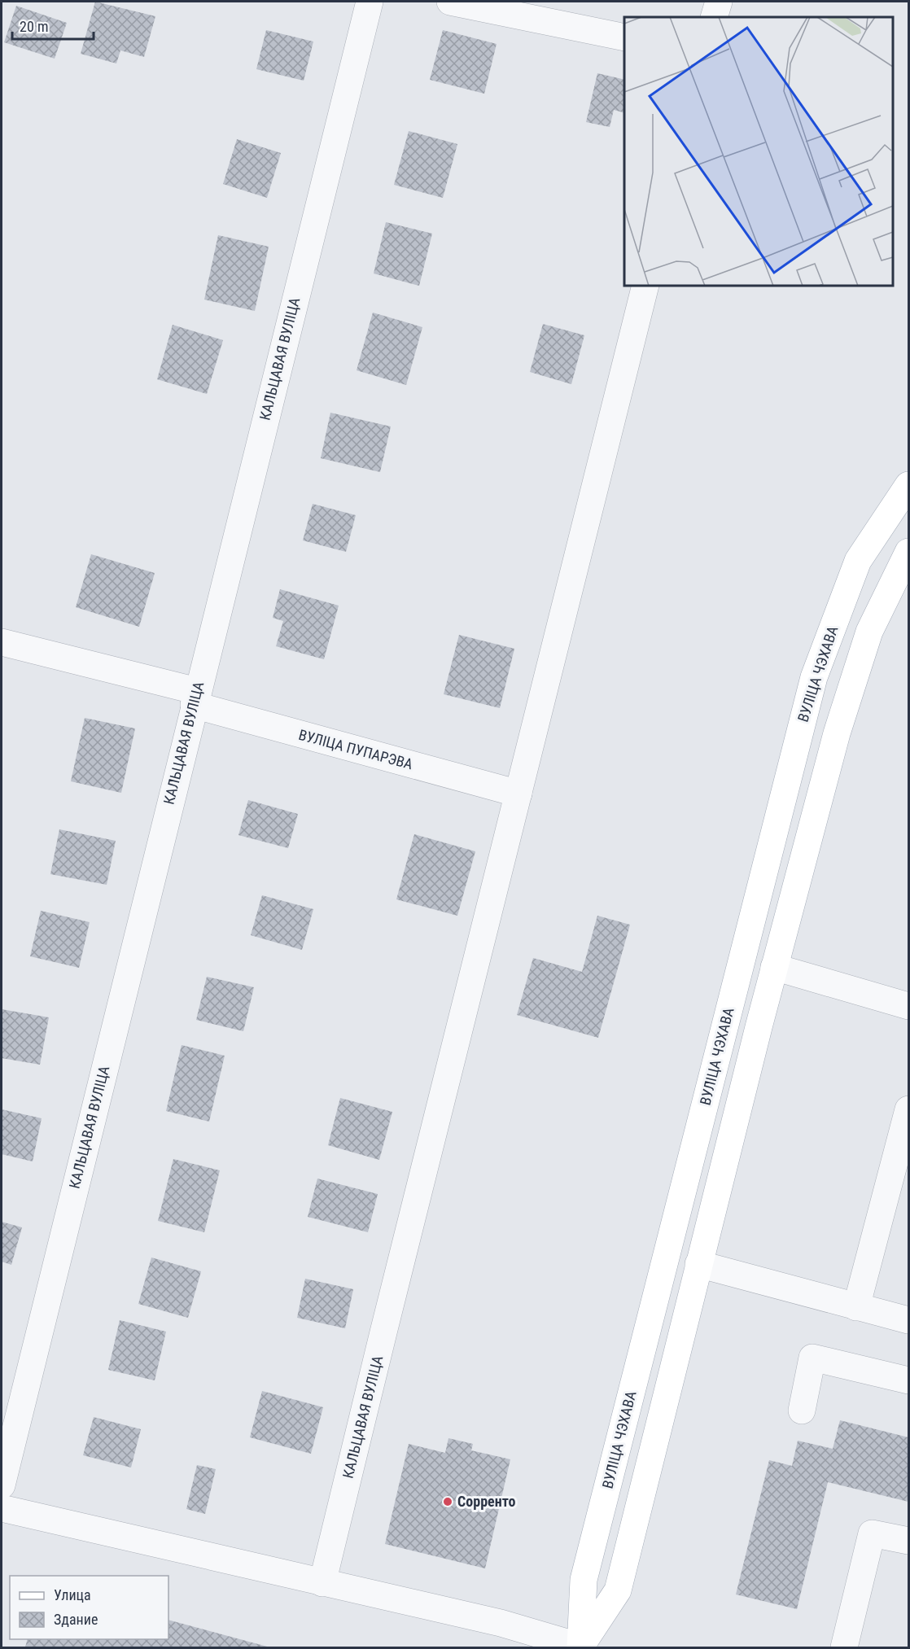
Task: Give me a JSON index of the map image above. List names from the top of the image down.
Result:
{
  "streets": {
    "main road": ["ВУЛІЦА ЧЭХАВА"],
    "street": ["КАЛЬЦАВАЯ ВУЛІЦА", "ВУЛІЦА ПУПАРЭВА"]
  },
  "crossings": [
    ["КАЛЬЦАВАЯ ВУЛІЦА", "ВУЛІЦА ПУПАРЭВА"]
  ],
  "places": ["Сорренто"],
  "legend": ["Улица", "Здание"],
  "scale_bar": "20 m"
}
